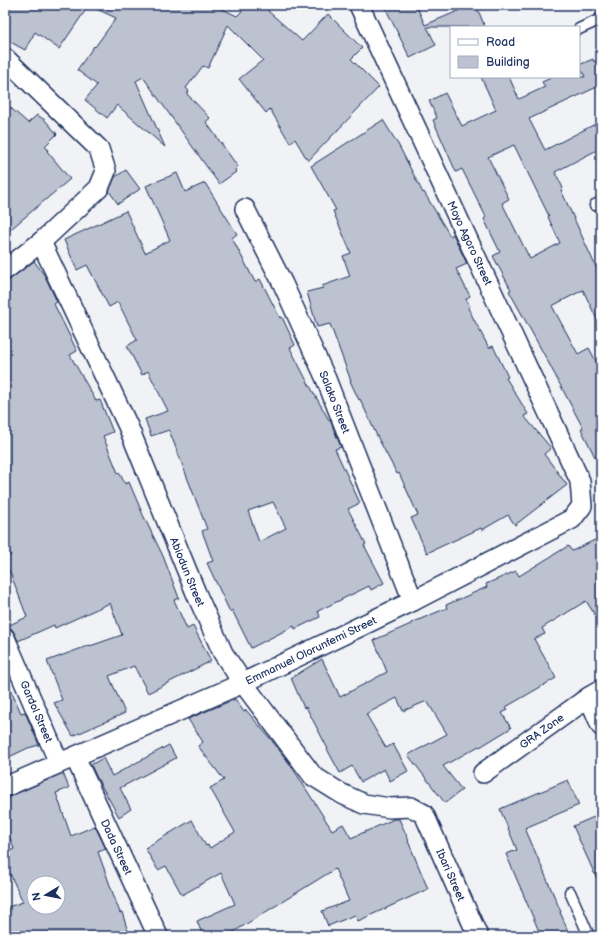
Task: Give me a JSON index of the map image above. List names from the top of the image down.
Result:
{
  "streets": {
    "street": [
      "Moyo Agoro Street",
      "Salako Street",
      "Abiodun Street",
      "Emmanuel Olorunfemi Street",
      "Gardol Street",
      "GRA Zone",
      "Dada Street",
      "Ibari Street"
    ]
  },
  "crossings": [
    ["Moyo Agoro Street", "Emmanuel Olorunfemi Street"],
    ["Salako Street", "Emmanuel Olorunfemi Street"],
    ["Abiodun Street", "Emmanuel Olorunfemi Street"],
    ["Abiodun Street", "Ibari Street"],
    ["Emmanuel Olorunfemi Street", "Gardol Street"],
    ["Emmanuel Olorunfemi Street", "Dada Street"],
    ["Gardol Street", "Dada Street"]
  ],
  "legend": ["Road", "Building"],
  "north": "left"
}
